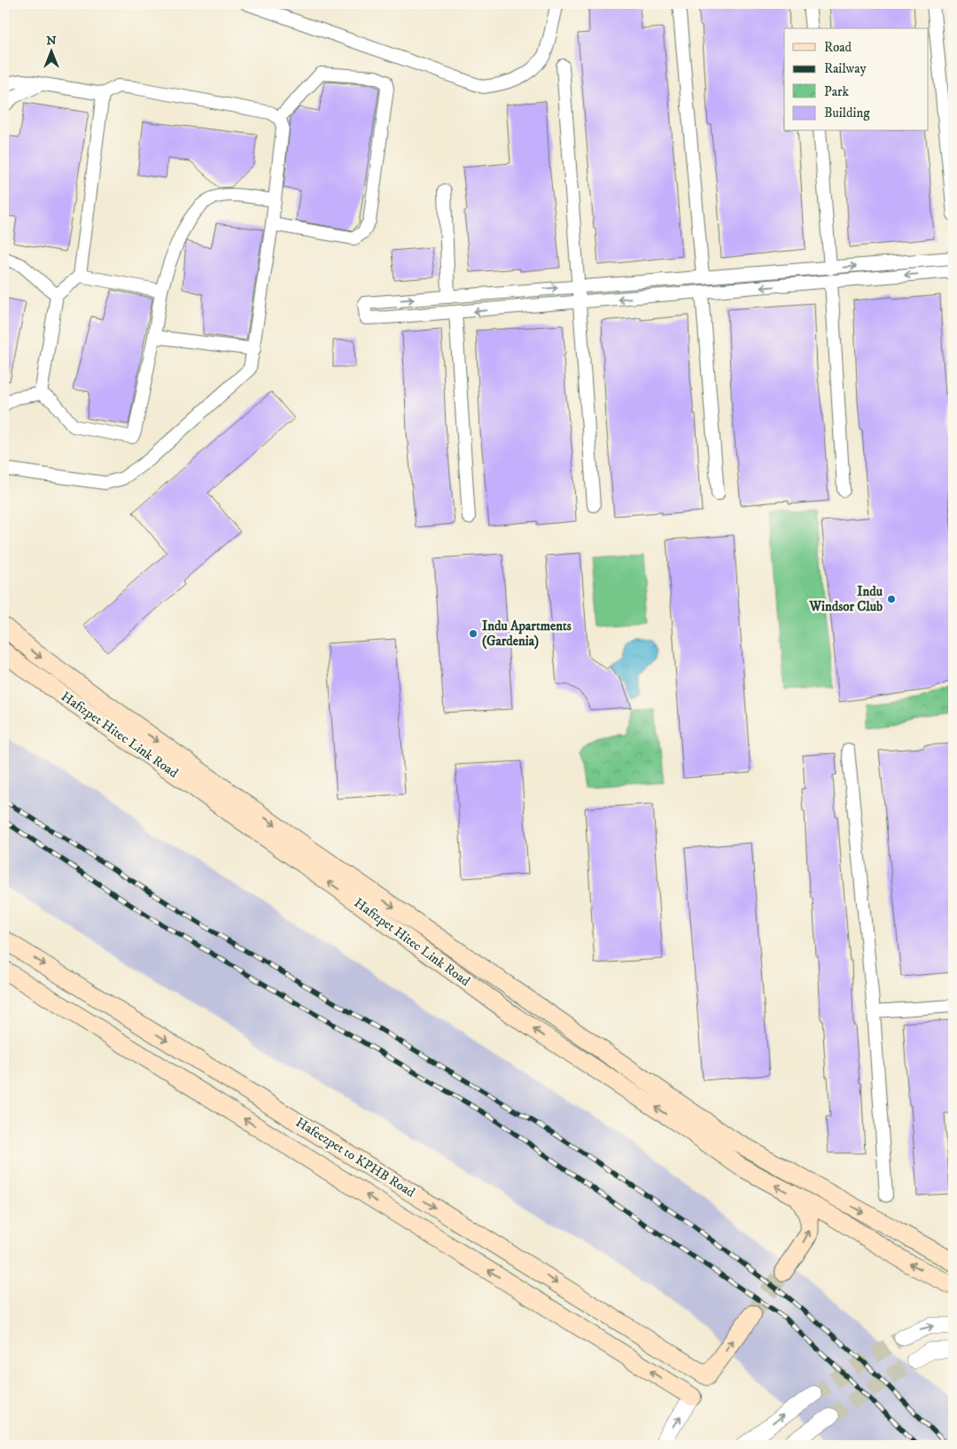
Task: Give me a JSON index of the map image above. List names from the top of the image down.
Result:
{
  "streets": {
    "main road": ["Hafizpet Hitec Link Road", "Hafeezpet to KPHB Road"]
  },
  "places": ["Indu Windsor Club", "Indu Apartments (Gardenia)"],
  "legend": [
    "Road",
    "Railway",
    "Park",
    "Building"
  ],
  "north": "top"
}
